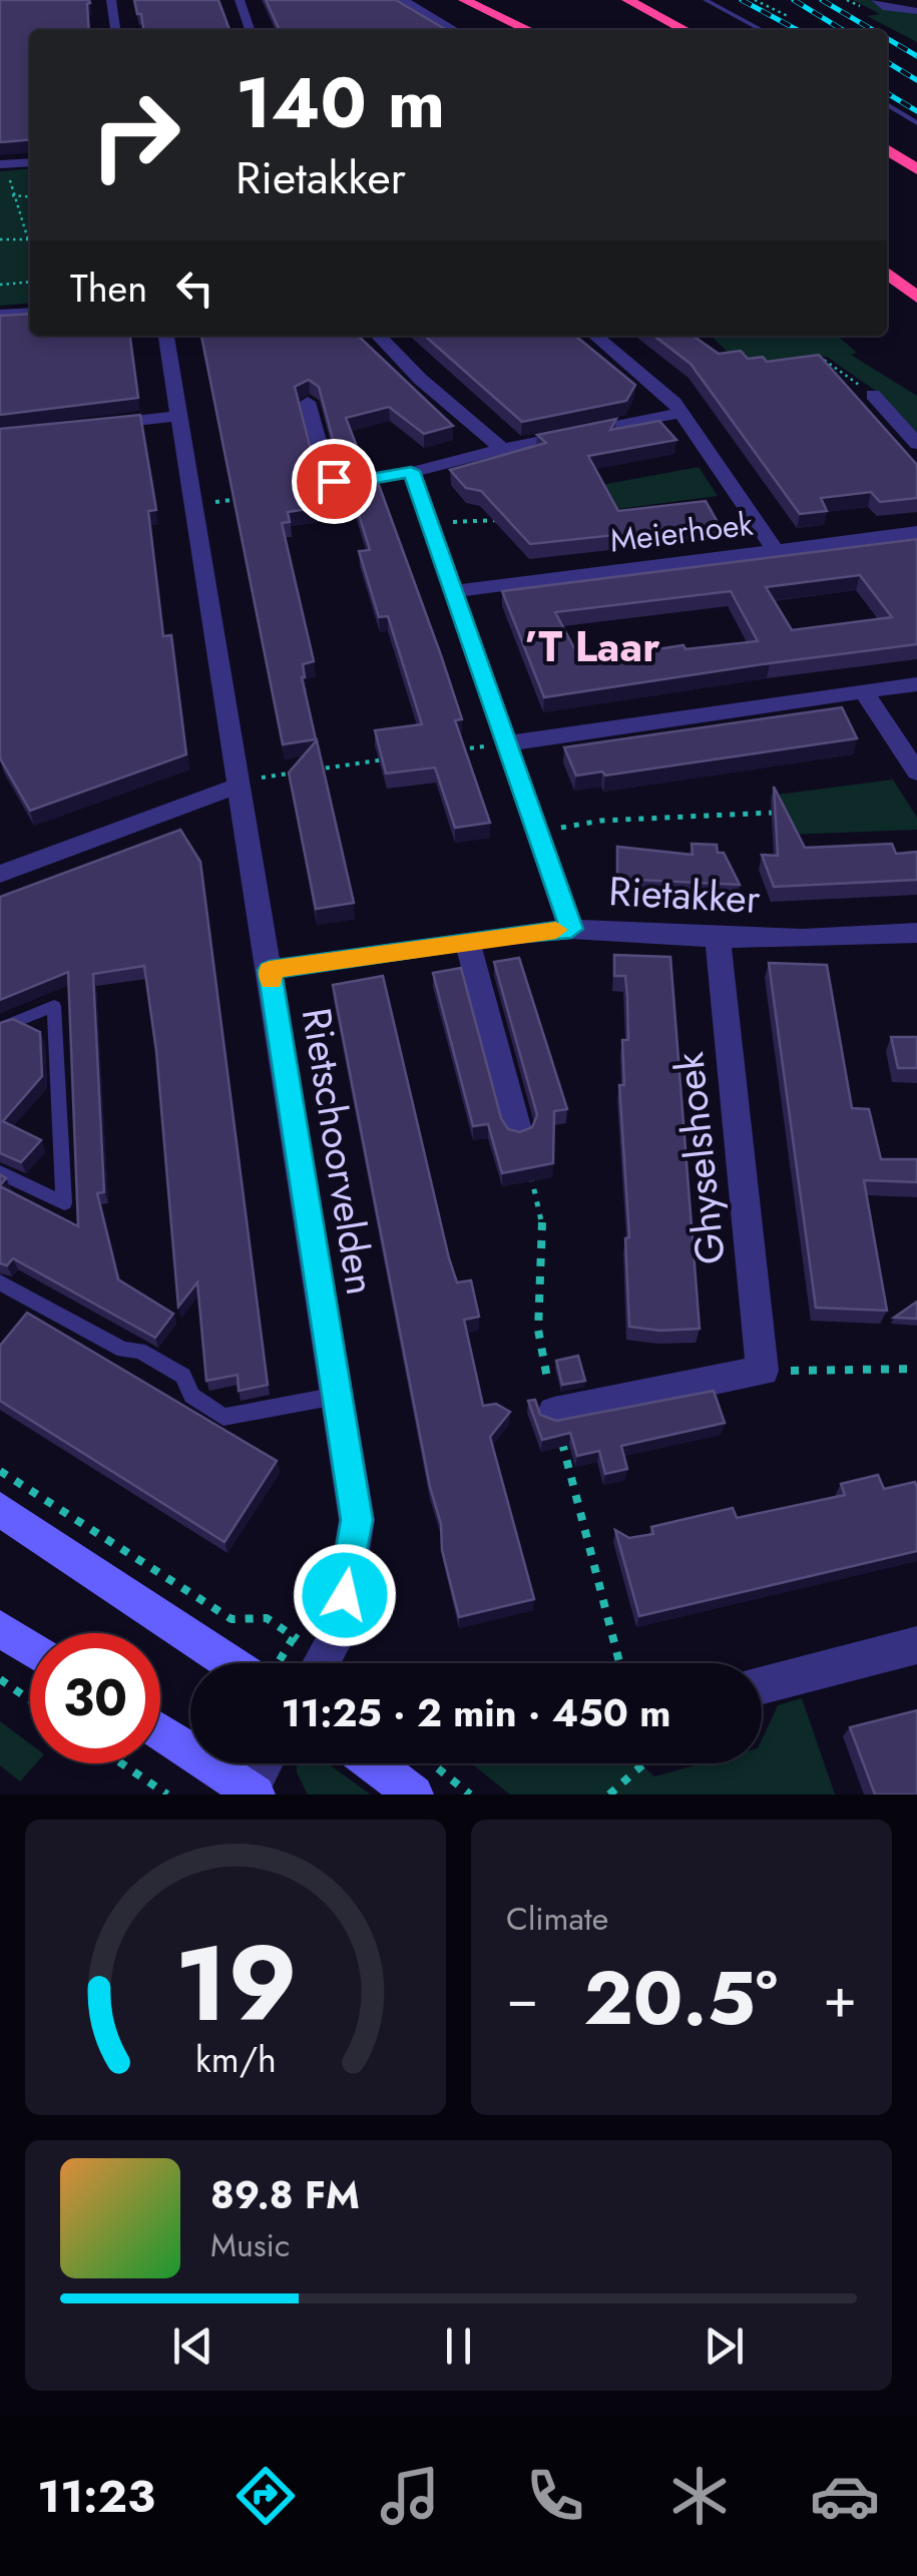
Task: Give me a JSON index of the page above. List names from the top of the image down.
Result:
{
  "streets": {
    "street": [
      "Meierhoek",
      "Rietakker",
      "Rietschoorvelden",
      "Ghyselshoek"
    ]
  },
  "crossings": [
    ["Rietakker", "Rietschoorvelden"],
    ["Rietakker", "Ghyselshoek"]
  ],
  "districts": ["’T Laar"],
  "page": {
    "turn": ["140 m", "Rietakker"],
    "then": "Then",
    "limit": "30",
    "trip": "11:25 · 2 min · 450 m",
    "tile": "Climate",
    "heat": ["−", "20.5°", "+"],
    "song": ["89.8 FM", "Music"],
    "tabs": "11:23",
    "gauge": ["19", "km/h"]
  }
}
